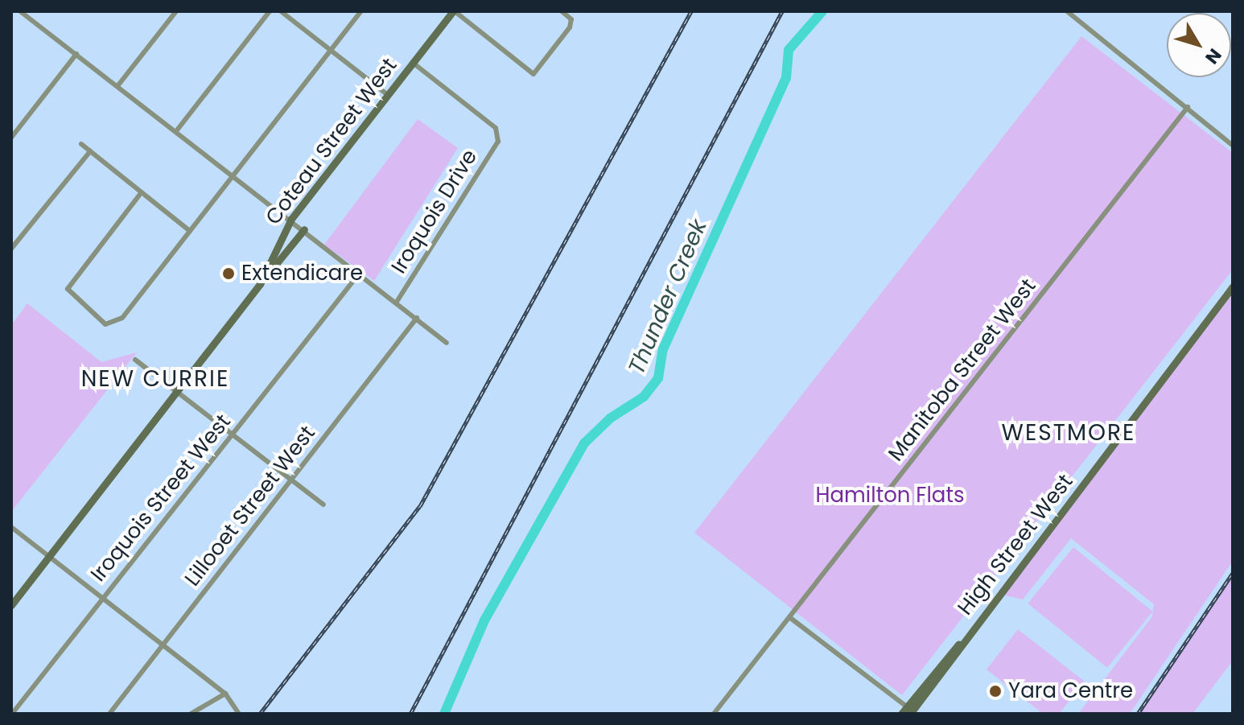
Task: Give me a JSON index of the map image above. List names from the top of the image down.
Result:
{
  "streets": {
    "street": [
      "Coteau Street West",
      "Iroquois Drive",
      "Manitoba Street West",
      "Iroquois Street West",
      "Lillooet Street West",
      "High Street West"
    ]
  },
  "crossings": [
    ["Coteau Street West", "Iroquois Drive"]
  ],
  "districts": ["NEW CURRIE", "WESTMORE"],
  "water": ["Thunder Creek"],
  "parks": ["Hamilton Flats"],
  "places": ["Extendicare", "Yara Centre"],
  "north": "bottom right"
}
